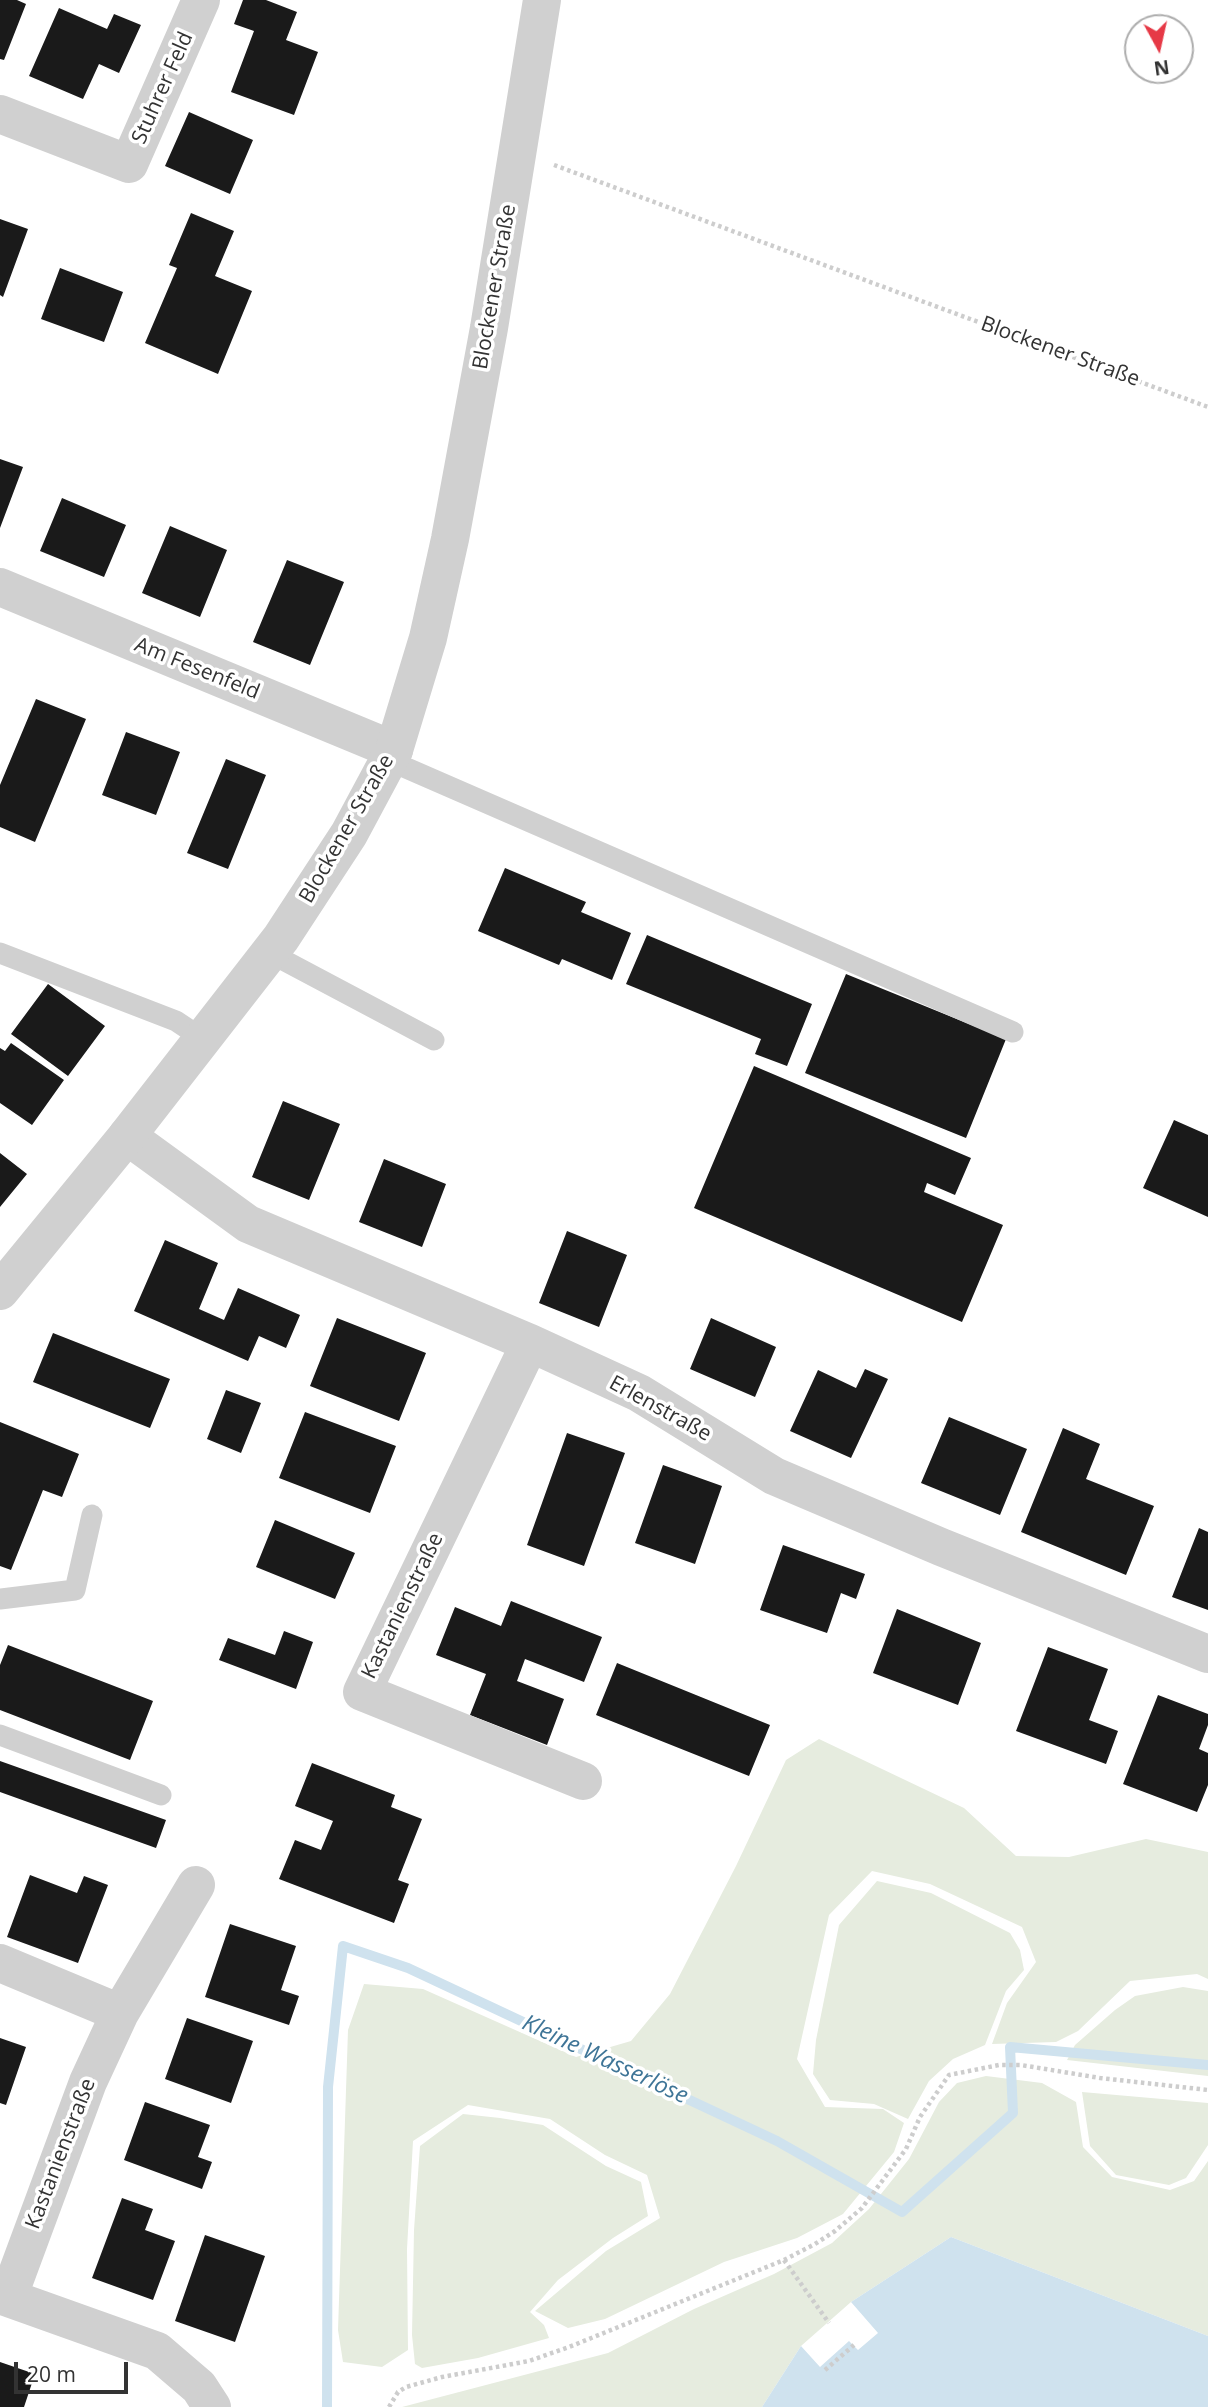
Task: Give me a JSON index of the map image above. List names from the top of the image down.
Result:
{
  "streets": {
    "street": [
      "Stuhrer Feld",
      "Blockener Straße",
      "Am Fesenfeld",
      "Erlenstraße",
      "Kastanienstraße"
    ]
  },
  "crossings": [
    ["Blockener Straße", "Am Fesenfeld"],
    ["Blockener Straße", "Erlenstraße"],
    ["Erlenstraße", "Kastanienstraße"]
  ],
  "water": ["Kleine Wasserlöse"],
  "scale_bar": "20 m",
  "north": "bottom"
}
